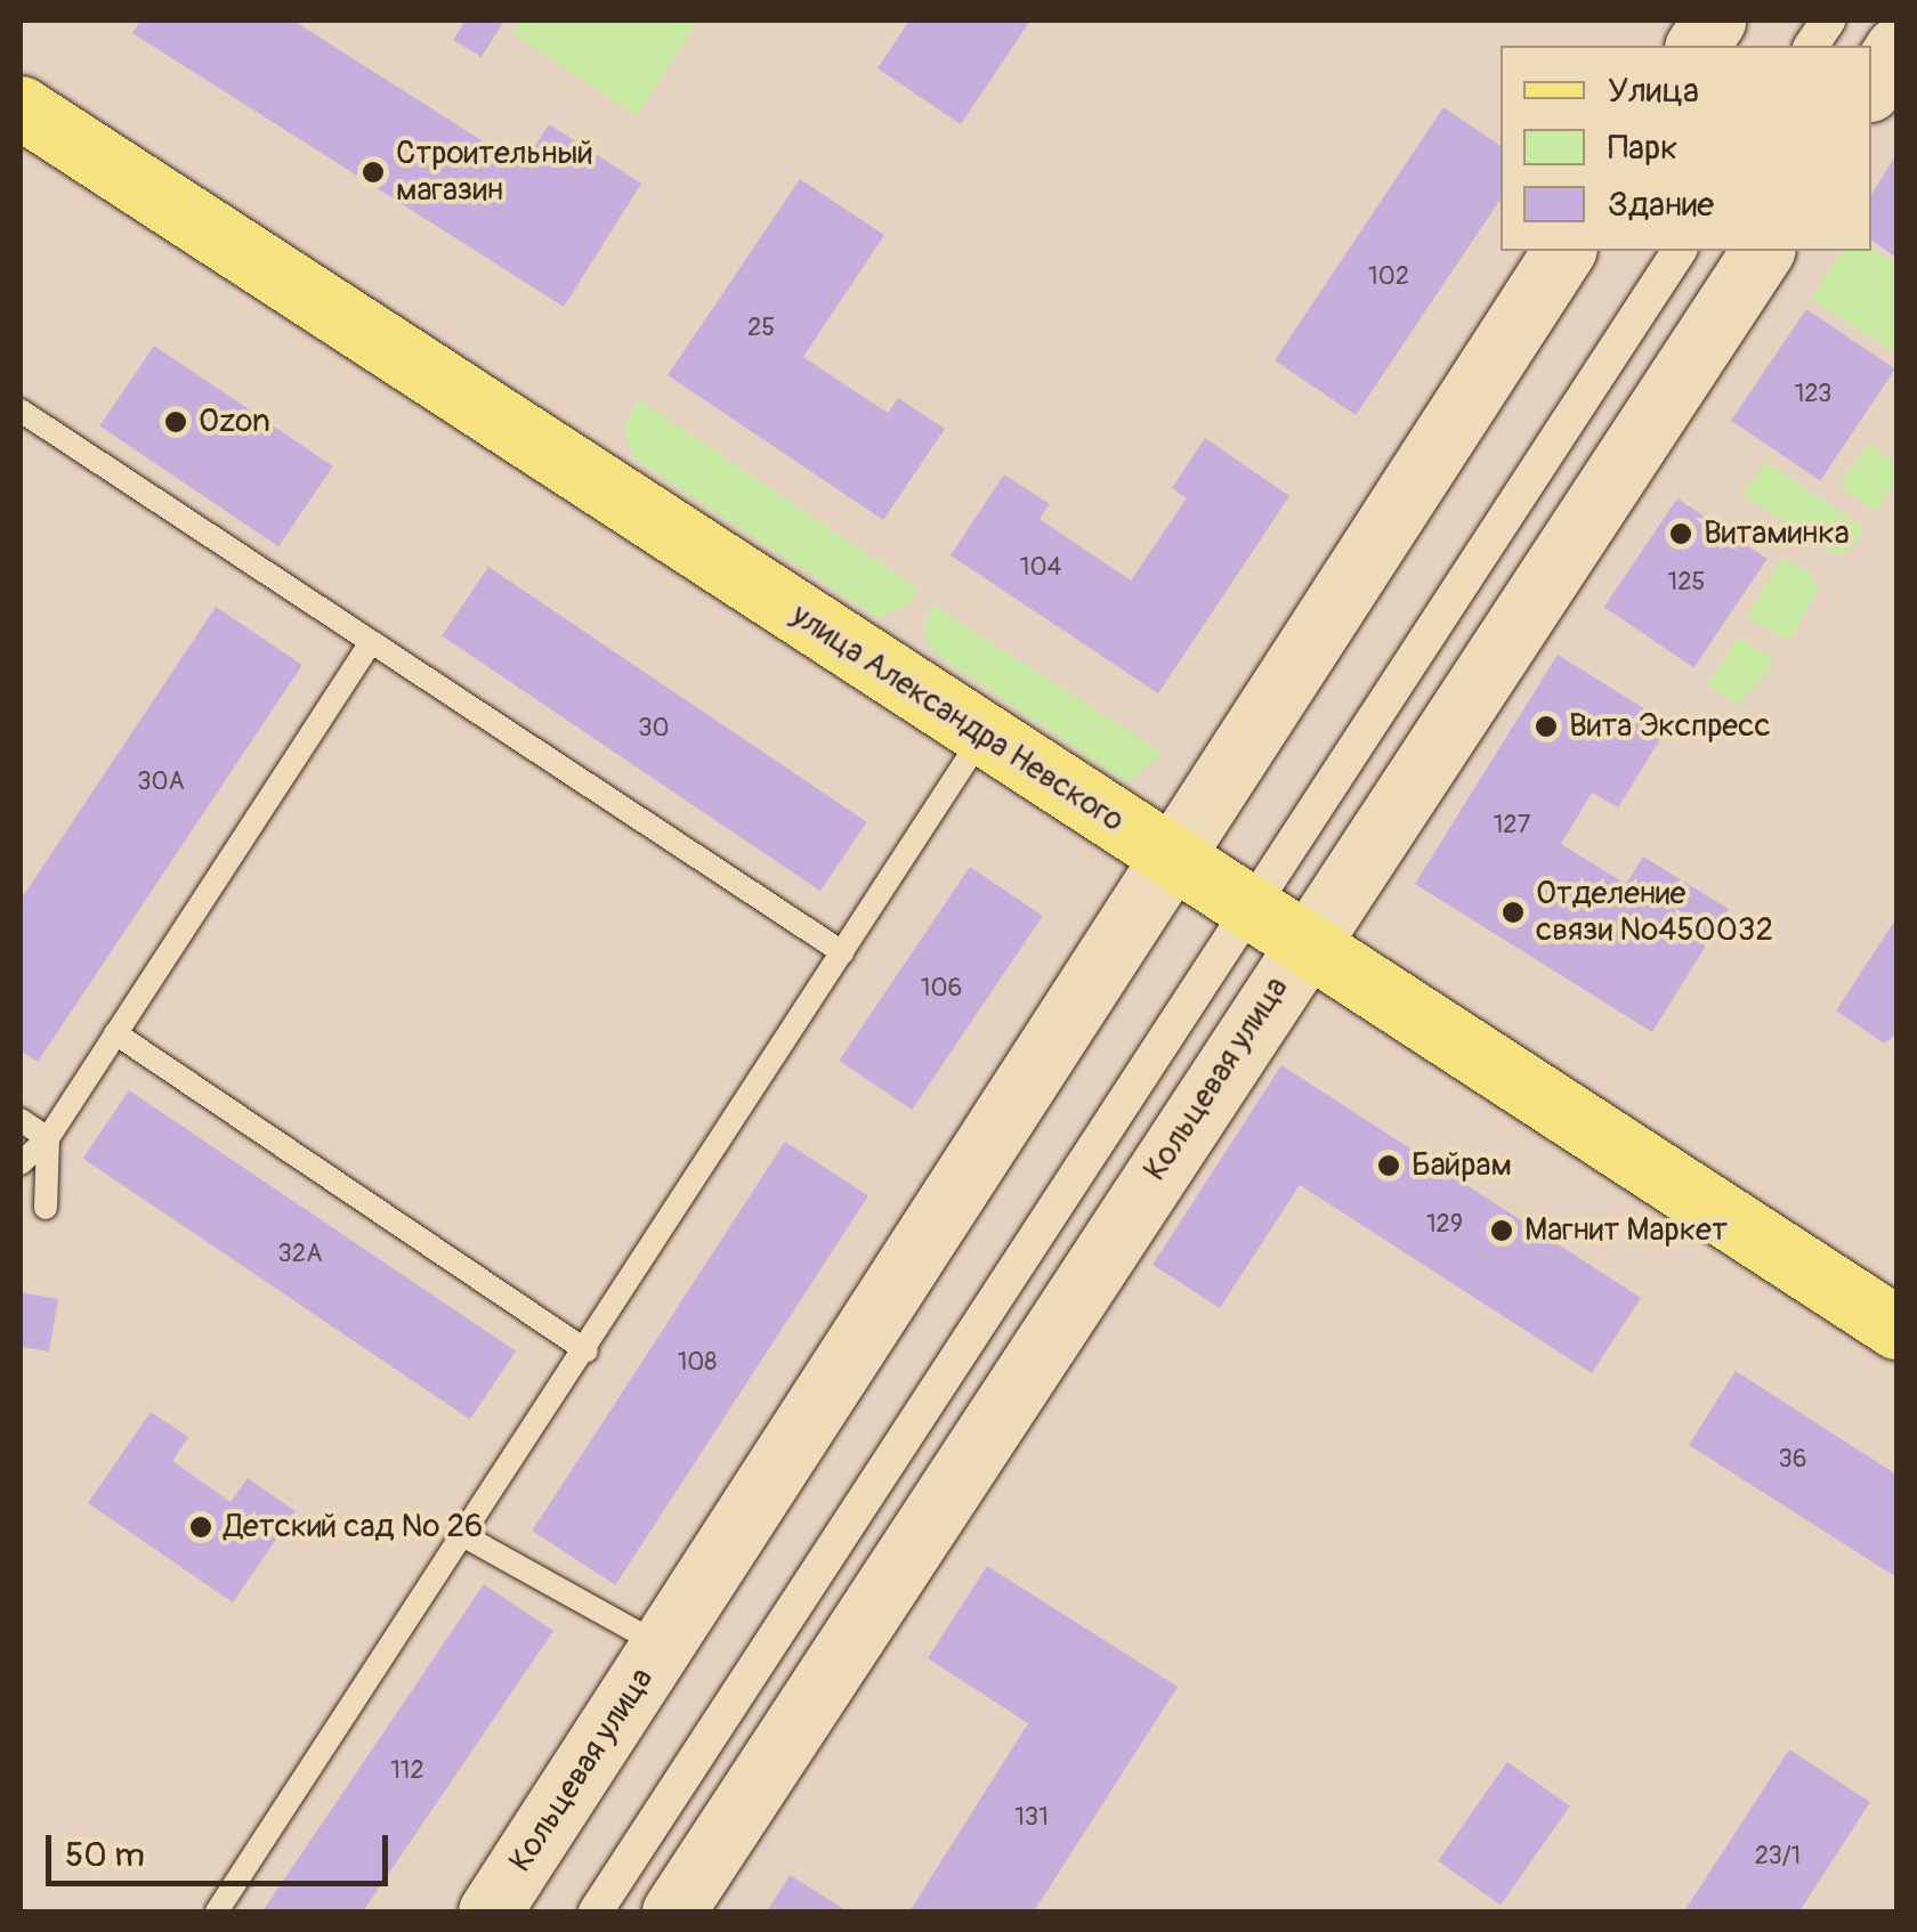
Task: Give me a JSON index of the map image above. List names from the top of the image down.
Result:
{
  "streets": {
    "main road": ["улица Александра Невского", "Кольцевая улица"]
  },
  "crossings": [
    ["улица Александра Невского", "Кольцевая улица"]
  ],
  "places": [
    "Строительный магазин",
    "Ozon",
    "Витаминка",
    "Вита Экспресс",
    "Отделение связи №450032",
    "Байрам",
    "Магнит Маркет",
    "Детский сад № 26"
  ],
  "house_numbers": [
    "102",
    "25",
    "123",
    "104",
    "125",
    "30",
    "30А",
    "127",
    "106",
    "129",
    "32А",
    "108",
    "36",
    "112",
    "131",
    "23/1"
  ],
  "legend": ["Улица", "Парк", "Здание"],
  "scale_bar": "50 m"
}
